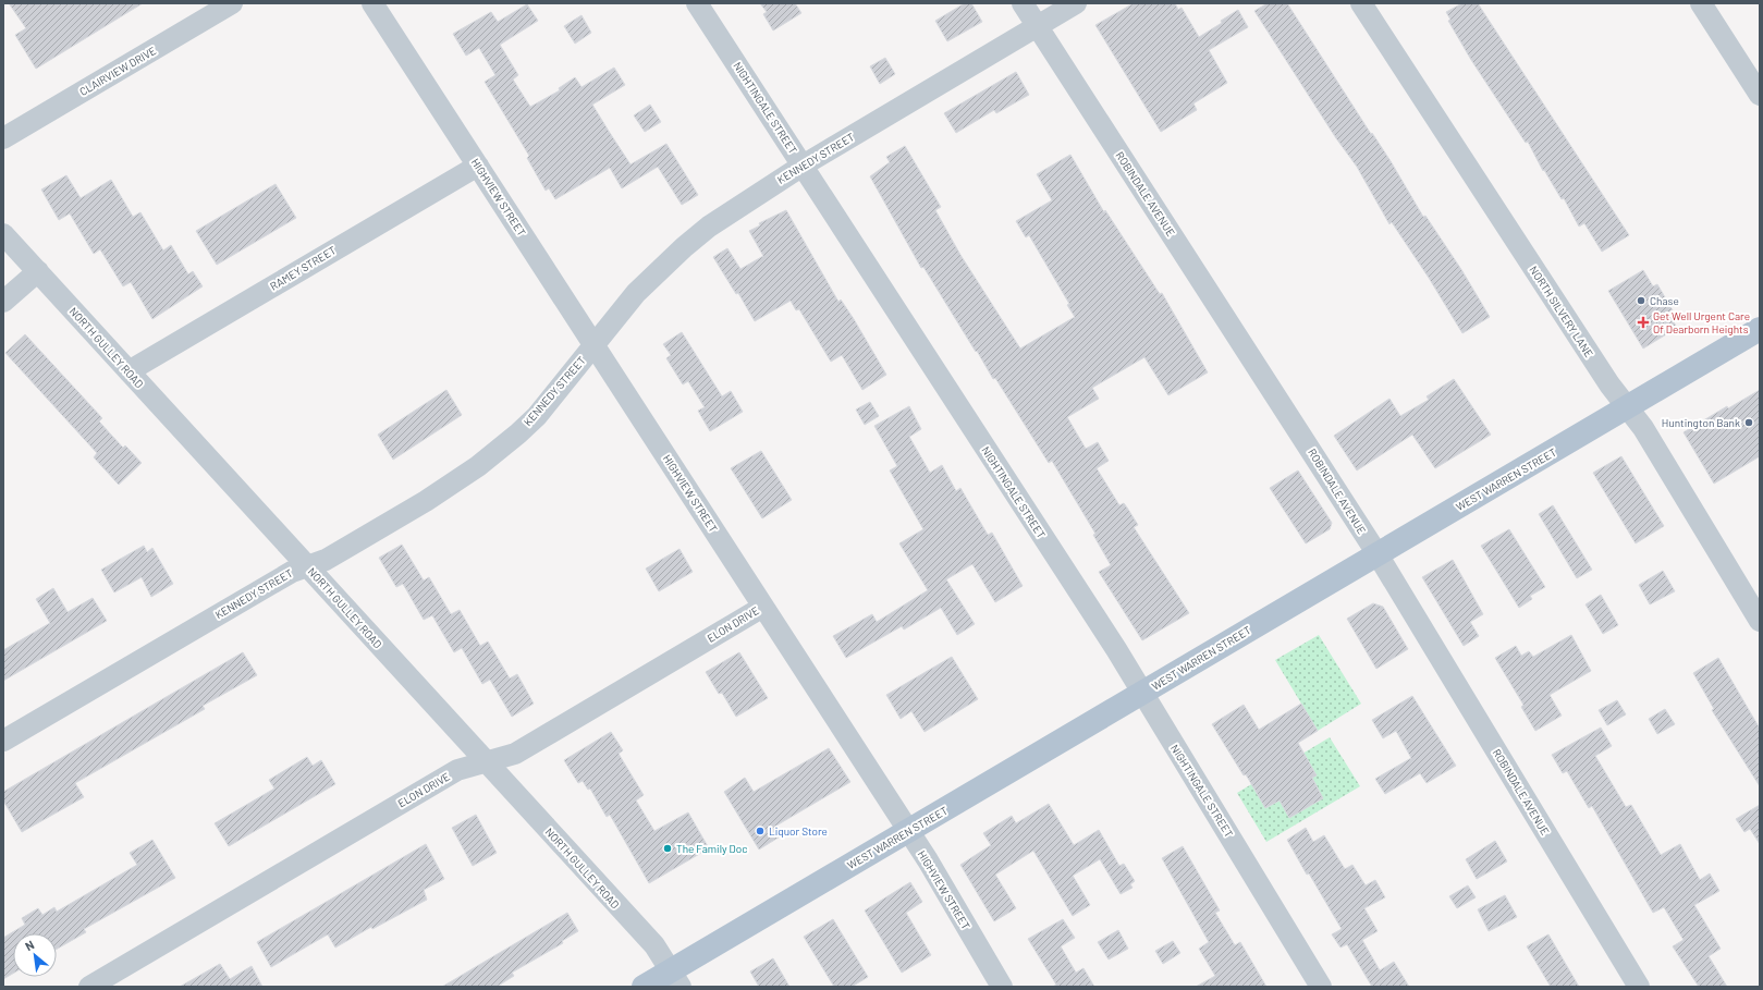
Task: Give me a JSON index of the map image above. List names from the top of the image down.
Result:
{
  "streets": {
    "main road": ["WEST WARREN STREET"],
    "street": [
      "CLAIRVIEW DRIVE",
      "NIGHTINGALE STREET",
      "KENNEDY STREET",
      "ROBINDALE AVENUE",
      "HIGHVIEW STREET",
      "RAMEY STREET",
      "NORTH SILVERY LANE",
      "NORTH GULLEY ROAD",
      "ELON DRIVE"
    ]
  },
  "crossings": [
    ["NIGHTINGALE STREET", "KENNEDY STREET"],
    ["NIGHTINGALE STREET", "WEST WARREN STREET"],
    ["KENNEDY STREET", "ROBINDALE AVENUE"],
    ["KENNEDY STREET", "HIGHVIEW STREET"],
    ["KENNEDY STREET", "NORTH GULLEY ROAD"],
    ["ROBINDALE AVENUE", "WEST WARREN STREET"],
    ["HIGHVIEW STREET", "RAMEY STREET"],
    ["HIGHVIEW STREET", "WEST WARREN STREET"],
    ["HIGHVIEW STREET", "ELON DRIVE"],
    ["RAMEY STREET", "NORTH GULLEY ROAD"],
    ["NORTH SILVERY LANE", "WEST WARREN STREET"],
    ["NORTH GULLEY ROAD", "WEST WARREN STREET"],
    ["NORTH GULLEY ROAD", "ELON DRIVE"]
  ],
  "places": {
    "other": [
      "Chase",
      "Huntington Bank",
      "Liquor Store",
      "The Family Doc"
    ],
    "health": ["Get Well Urgent Care Of Dearborn Heights"]
  },
  "north": "top left"
}
